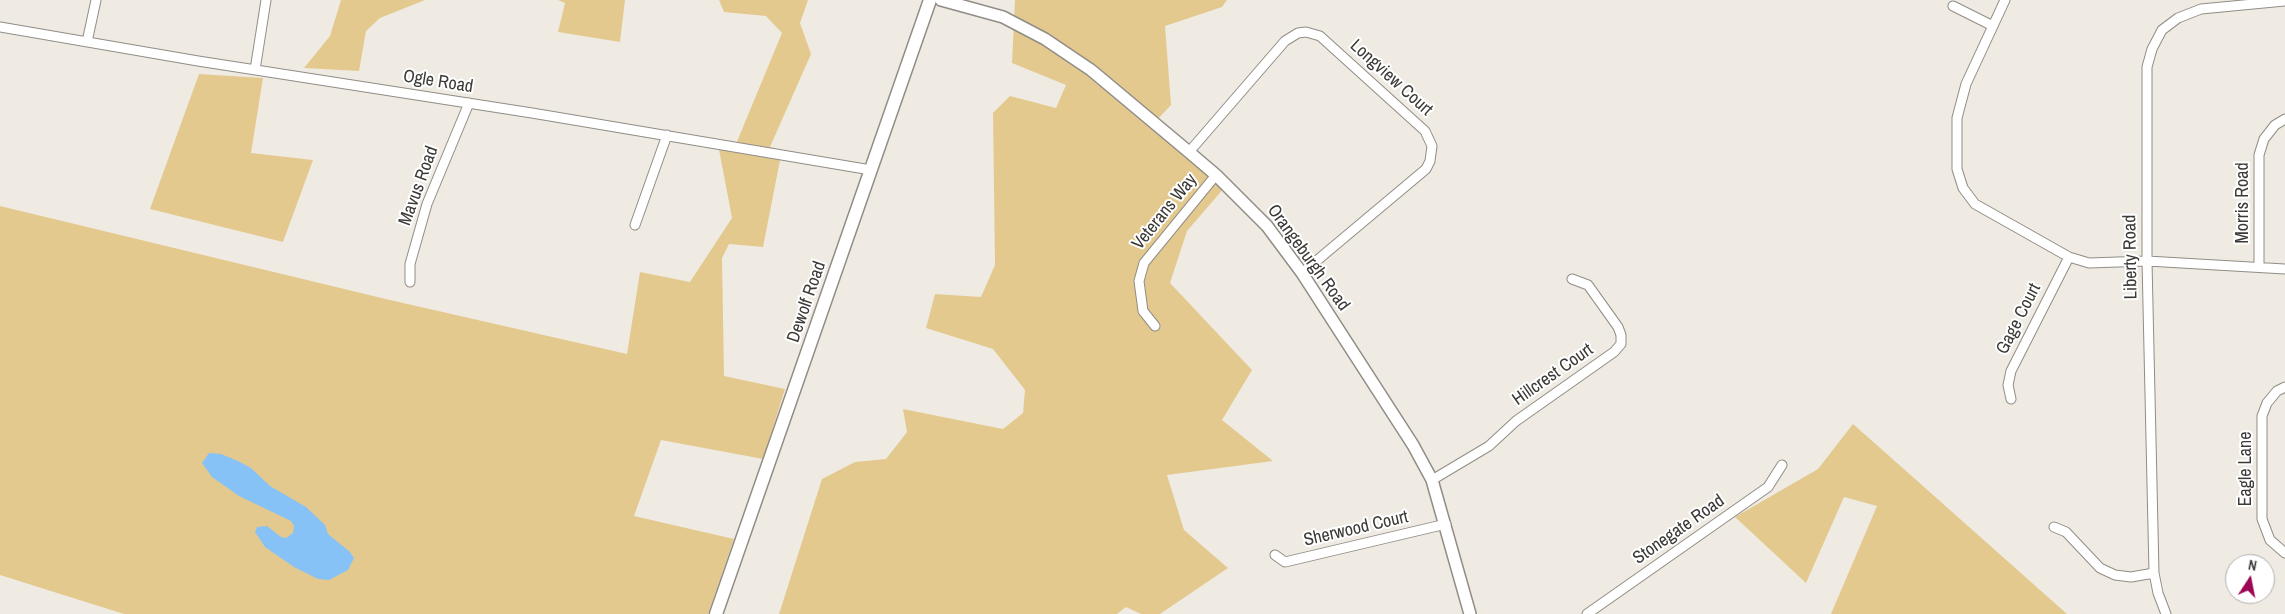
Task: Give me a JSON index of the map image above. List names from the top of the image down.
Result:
{
  "streets": {
    "main road": ["Dewolf Road"],
    "street": [
      "Longview Court",
      "Ogle Road",
      "Mavus Road",
      "Morris Road",
      "Veterans Way",
      "Liberty Road",
      "Orangeburgh Road",
      "Gage Court",
      "Hillcrest Court",
      "Eagle Lane",
      "Sherwood Court",
      "Stonegate Road"
    ]
  },
  "crossings": [
    ["Longview Court", "Orangeburgh Road"],
    ["Ogle Road", "Mavus Road"],
    ["Ogle Road", "Dewolf Road"],
    ["Veterans Way", "Orangeburgh Road"],
    ["Orangeburgh Road", "Hillcrest Court"],
    ["Orangeburgh Road", "Sherwood Court"]
  ],
  "north": "top"
}
